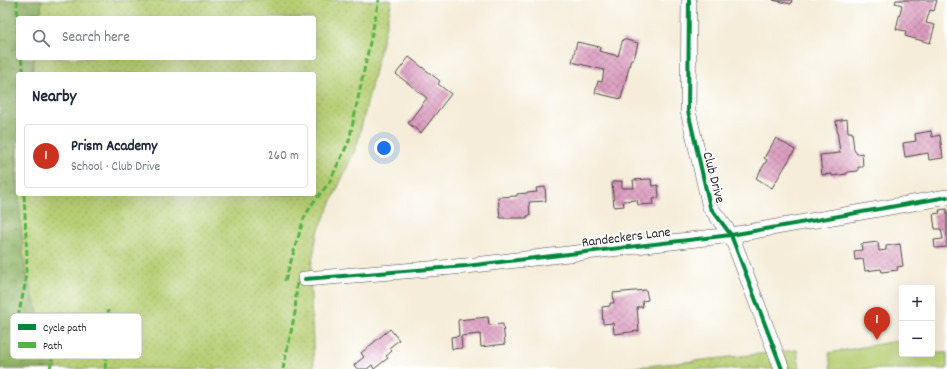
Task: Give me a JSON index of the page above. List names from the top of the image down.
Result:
{
  "streets": {
    "street": ["Club Drive", "Randeckers Lane"]
  },
  "crossings": [
    ["Club Drive", "Randeckers Lane"]
  ],
  "legend": ["Cycle path", "Path"],
  "page": {
    "search": "Search here",
    "heading": "Nearby",
    "list": [
      {
        "mark": "1",
        "name": "Prism Academy",
        "note": "School · Club Drive",
        "value": "260 m"
      }
    ],
    "map_buttons": ["+", "−"],
    "pins": "1"
  }
}
